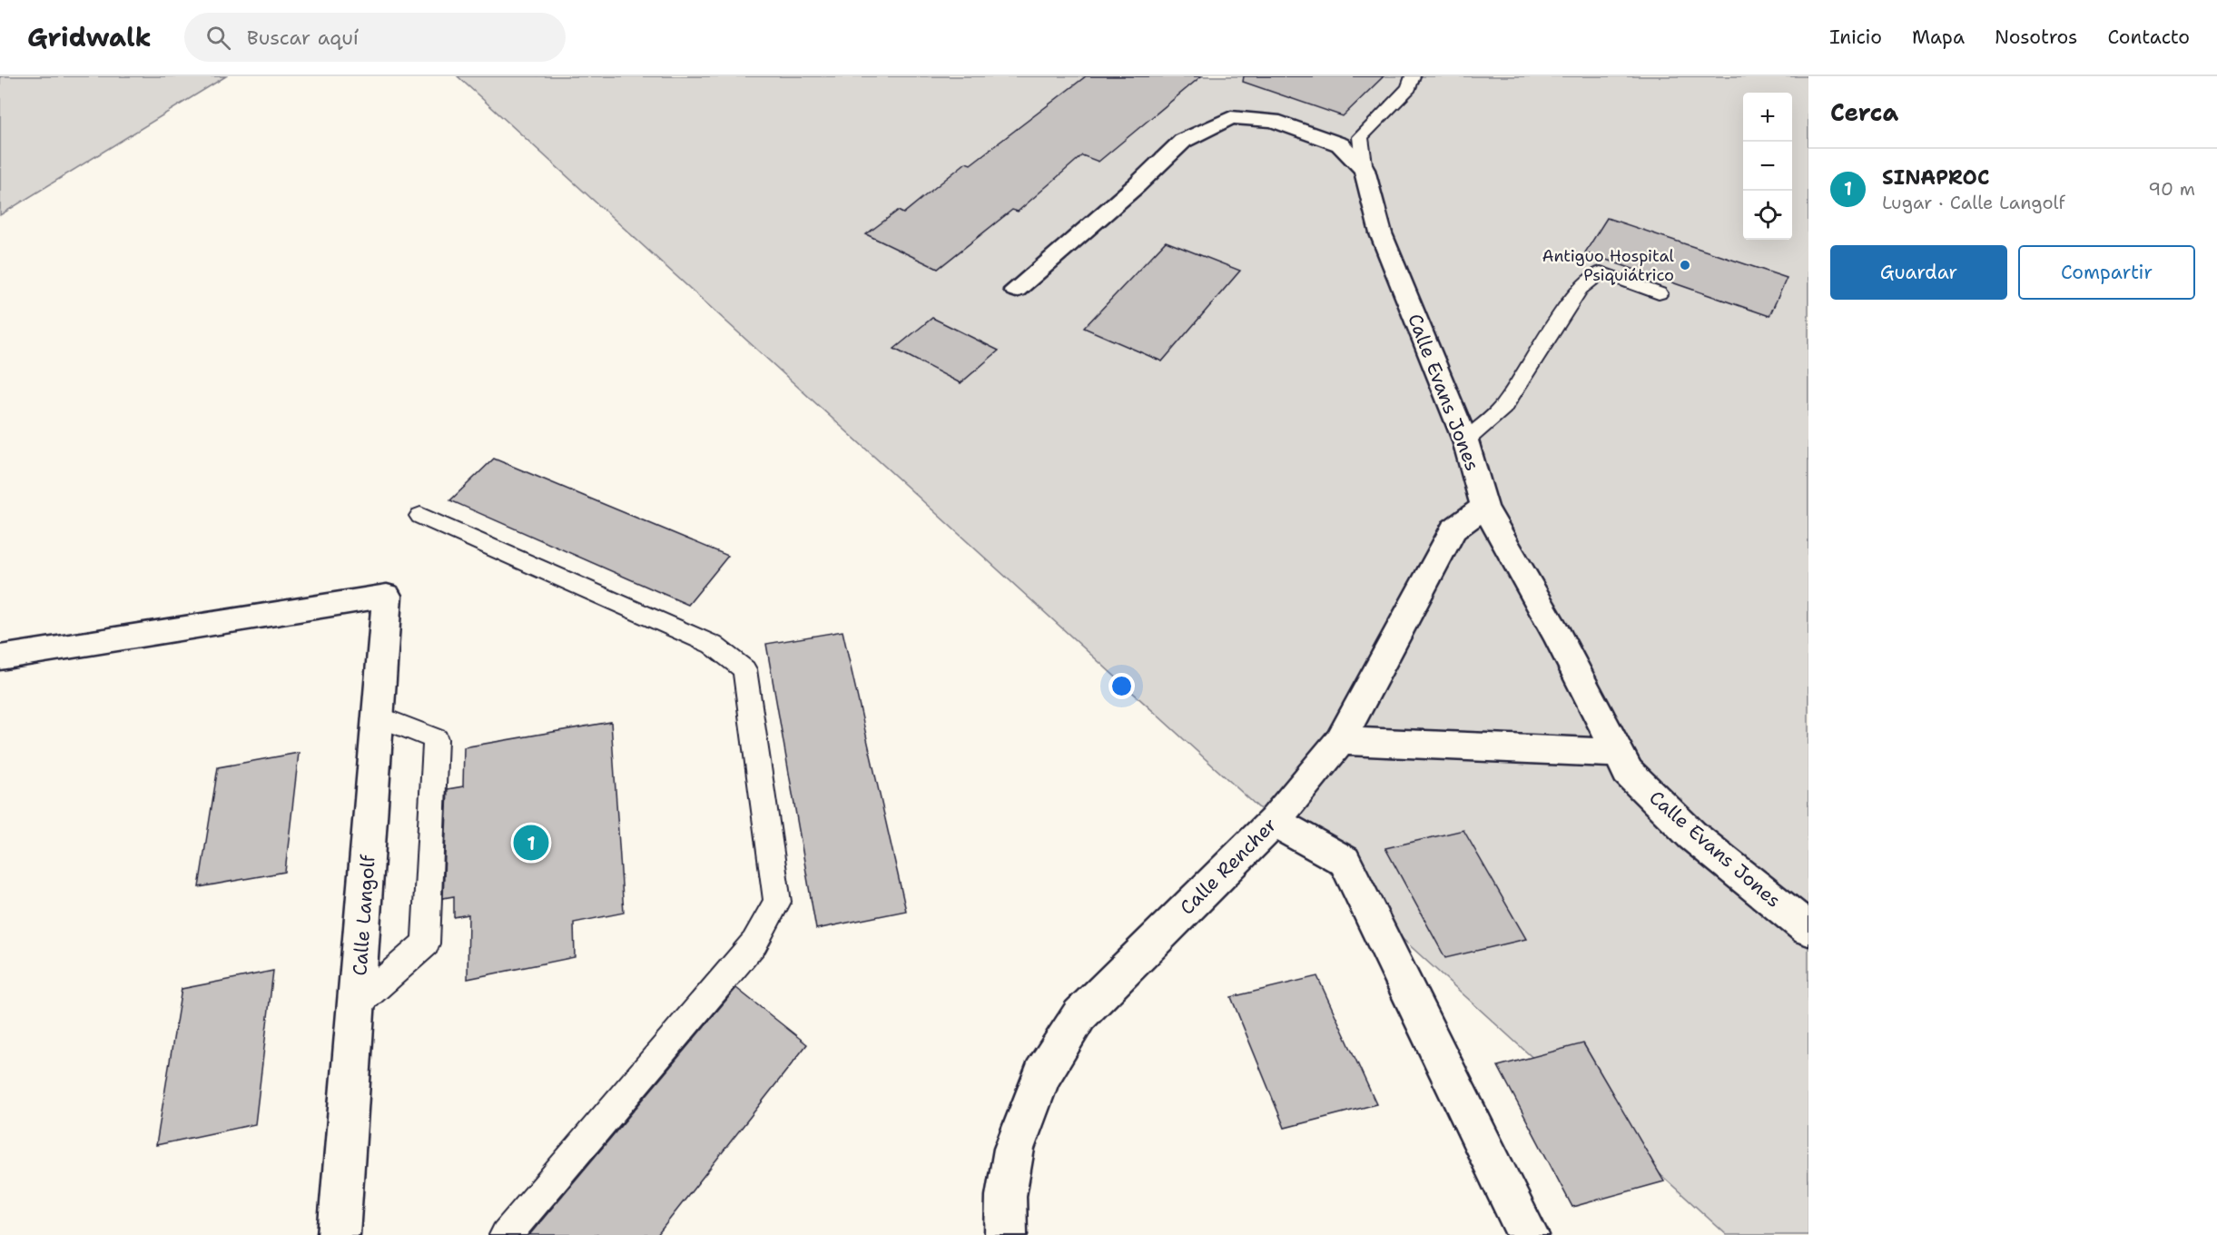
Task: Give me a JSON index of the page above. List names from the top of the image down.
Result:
{
  "streets": {
    "street": ["Calle Evans Jones", "Calle Rencher", "Calle Langolf"]
  },
  "crossings": [
    ["Calle Evans Jones", "Calle Rencher"]
  ],
  "places": ["Antiguo Hospital Psiquiátrico"],
  "page": {
    "header": "Gridwalk",
    "search": "Buscar aquí",
    "nav": [
      "Inicio",
      "Mapa",
      "Nosotros",
      "Contacto"
    ],
    "heading": "Cerca",
    "map_buttons": ["+", "−"],
    "list": [
      {
        "mark": "1",
        "name": "SINAPROC",
        "note": "Lugar · Calle Langolf",
        "value": "90 m"
      }
    ],
    "buttons": ["Guardar", "Compartir"],
    "pins": "1"
  }
}
